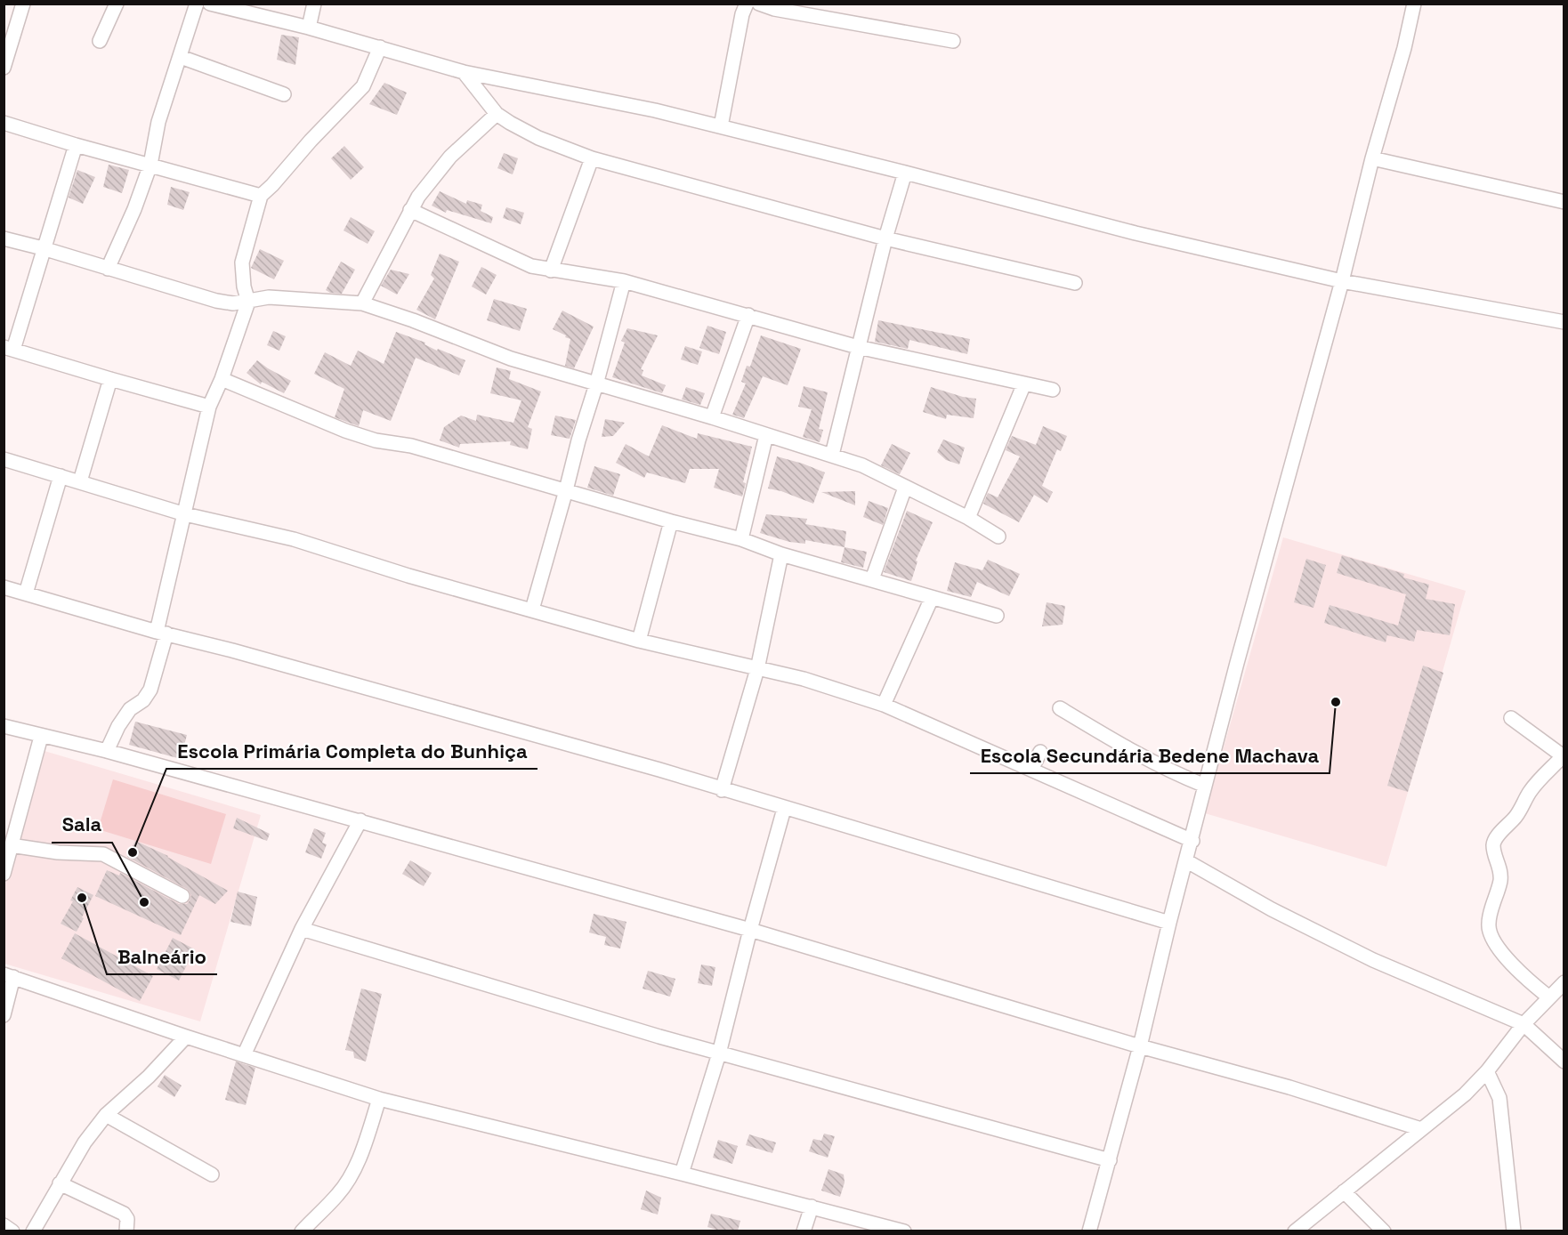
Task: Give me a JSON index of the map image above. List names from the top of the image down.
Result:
{
  "places": [
    "Escola Secundária Bedene Machava",
    "Escola Primária Completa do Bunhiça",
    "Balneário",
    "Sala"
  ]
}
